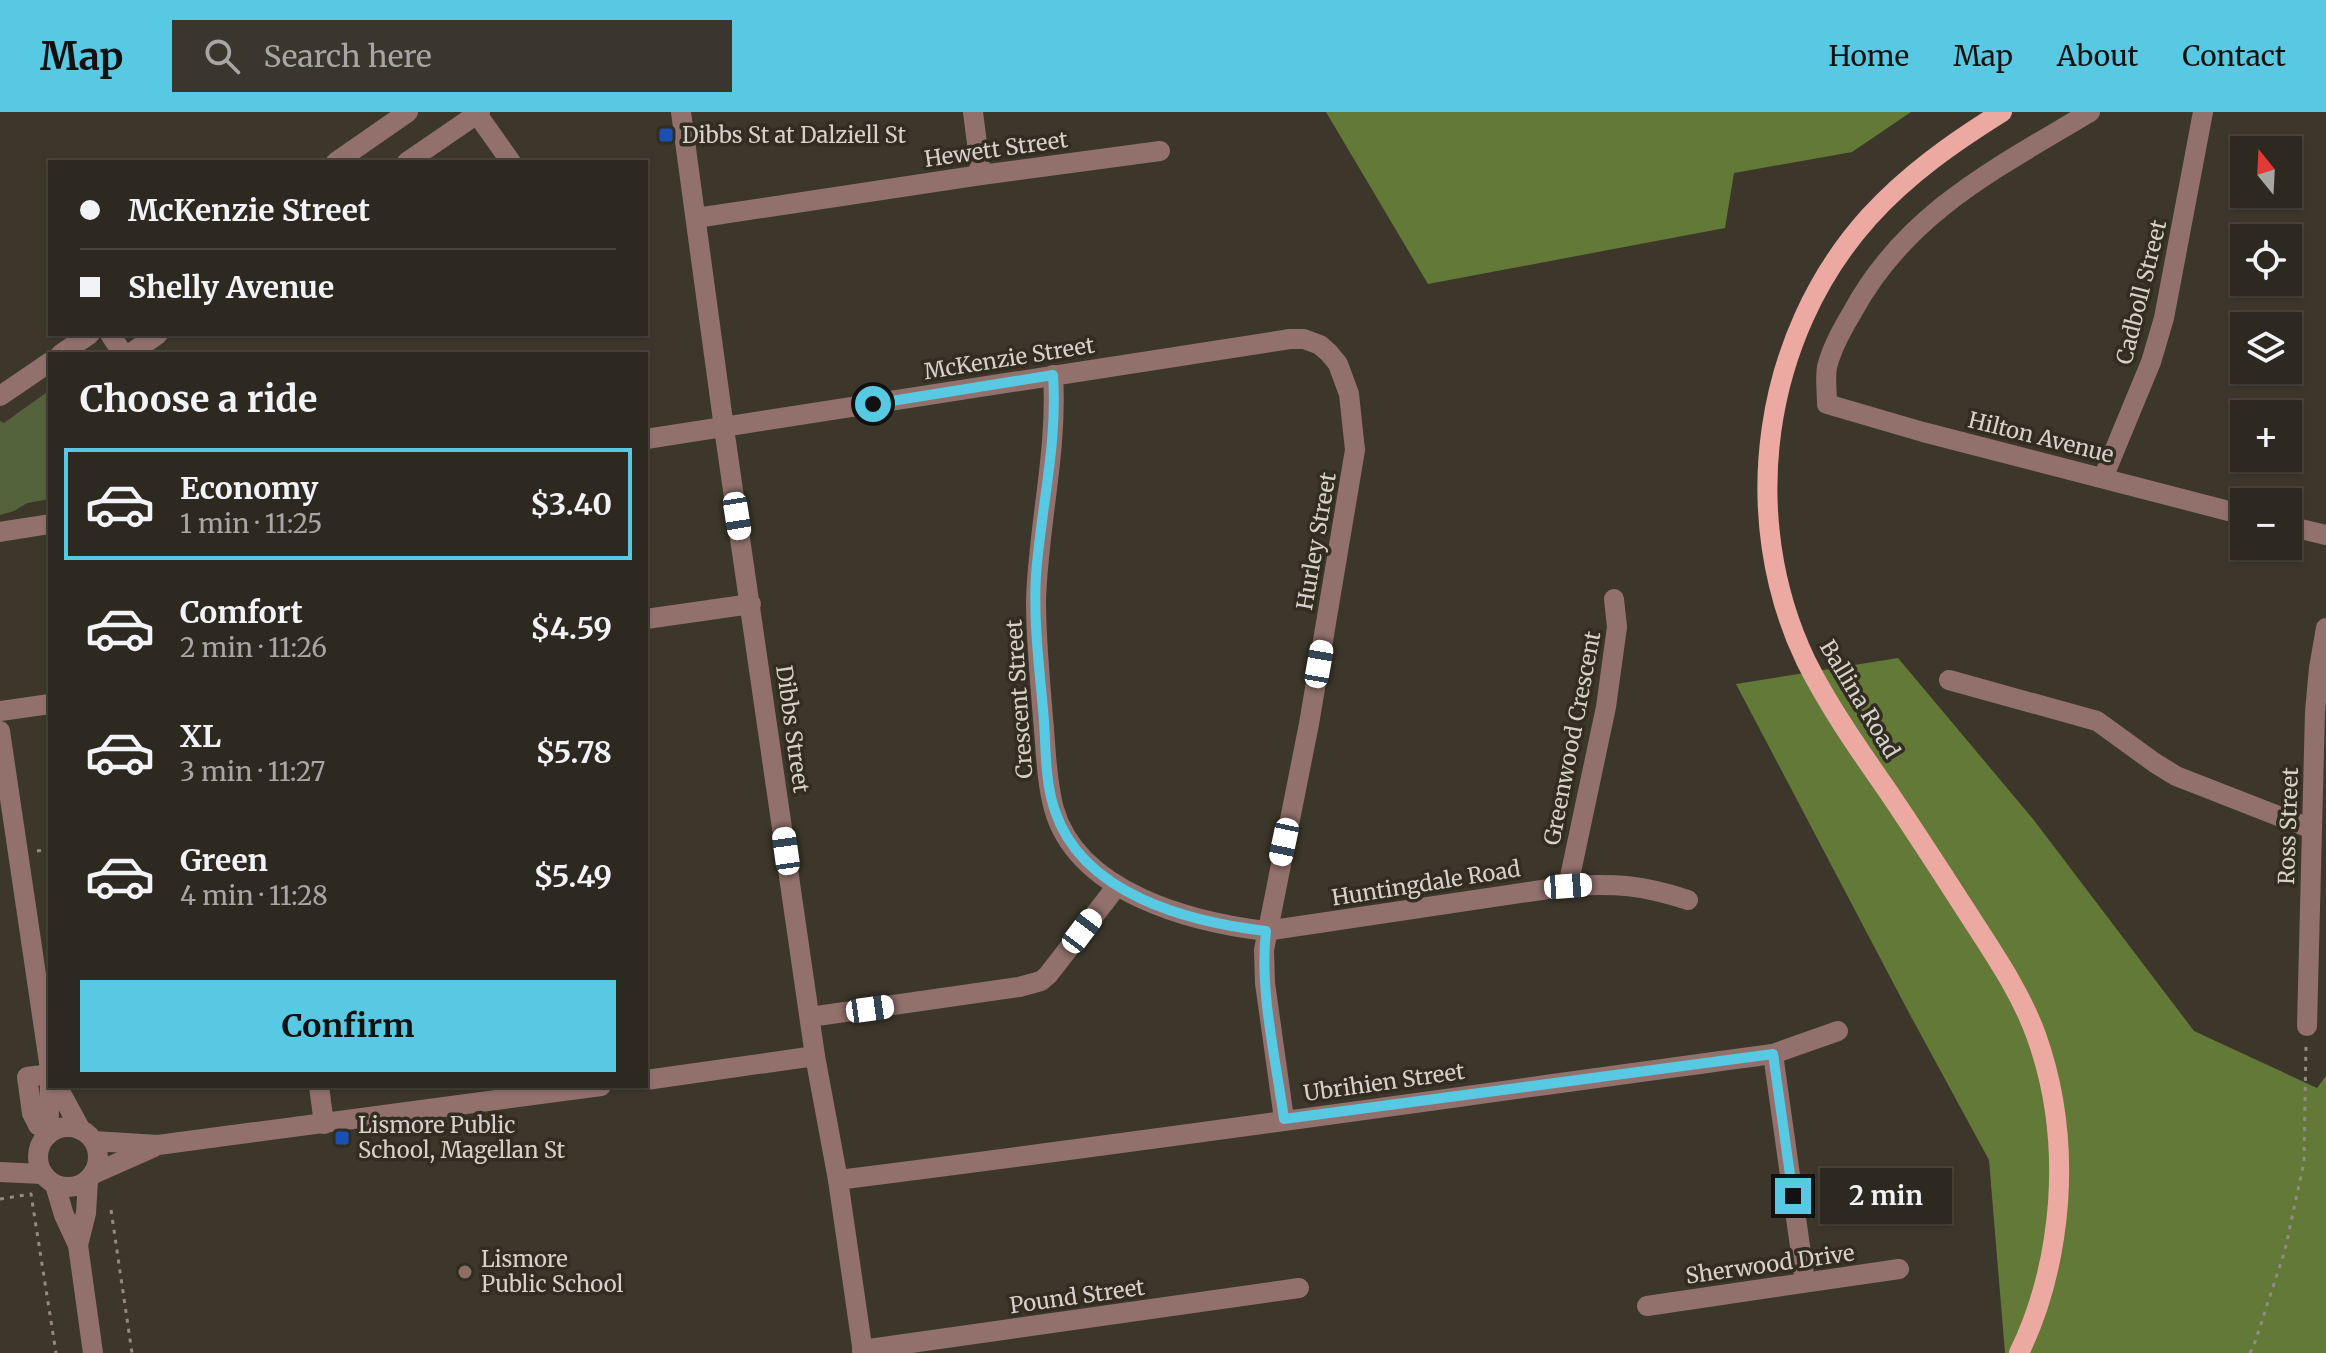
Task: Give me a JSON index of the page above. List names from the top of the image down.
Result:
{
  "streets": {
    "main road": ["Ballina Road"],
    "street": [
      "Hewett Street",
      "Cadboll Street",
      "McKenzie Street",
      "Hilton Avenue",
      "Hurley Street",
      "Crescent Street",
      "Dibbs Street",
      "Greenwood Crescent",
      "Ross Street",
      "Huntingdale Road",
      "Ubrihien Street",
      "Sherwood Drive",
      "Pound Street"
    ]
  },
  "crossings": [
    ["Hewett Street", "Dibbs Street"],
    ["Cadboll Street", "Hilton Avenue"],
    ["McKenzie Street", "Hurley Street"],
    ["McKenzie Street", "Crescent Street"],
    ["McKenzie Street", "Dibbs Street"],
    ["Hurley Street", "Crescent Street"],
    ["Hurley Street", "Huntingdale Road"],
    ["Hurley Street", "Ubrihien Street"],
    ["Crescent Street", "Huntingdale Road"],
    ["Dibbs Street", "Ubrihien Street"],
    ["Dibbs Street", "Pound Street"],
    ["Greenwood Crescent", "Huntingdale Road"]
  ],
  "places": {
    "transit": ["Dibbs St at Dalziell St", "Lismore Public School, Magellan St"],
    "other": ["Lismore Public School"]
  },
  "north": "top",
  "page": {
    "header": "Map",
    "search": "Search here",
    "nav": [
      "Home",
      "Map",
      "About",
      "Contact"
    ],
    "map_buttons": ["+", "−"],
    "banner": ["McKenzie Street", "Shelly Avenue"],
    "heading": "Choose a ride",
    "list": [
      {
        "name": "Economy",
        "note": "1 min · 11:25",
        "value": "$3.40"
      },
      {
        "name": "Comfort",
        "note": "2 min · 11:26",
        "value": "$4.59"
      },
      {
        "name": "XL",
        "note": "3 min · 11:27",
        "value": "$5.78"
      },
      {
        "name": "Green",
        "note": "4 min · 11:28",
        "value": "$5.49"
      }
    ],
    "buttons": "Confirm",
    "bubble": "2 min"
  }
}
